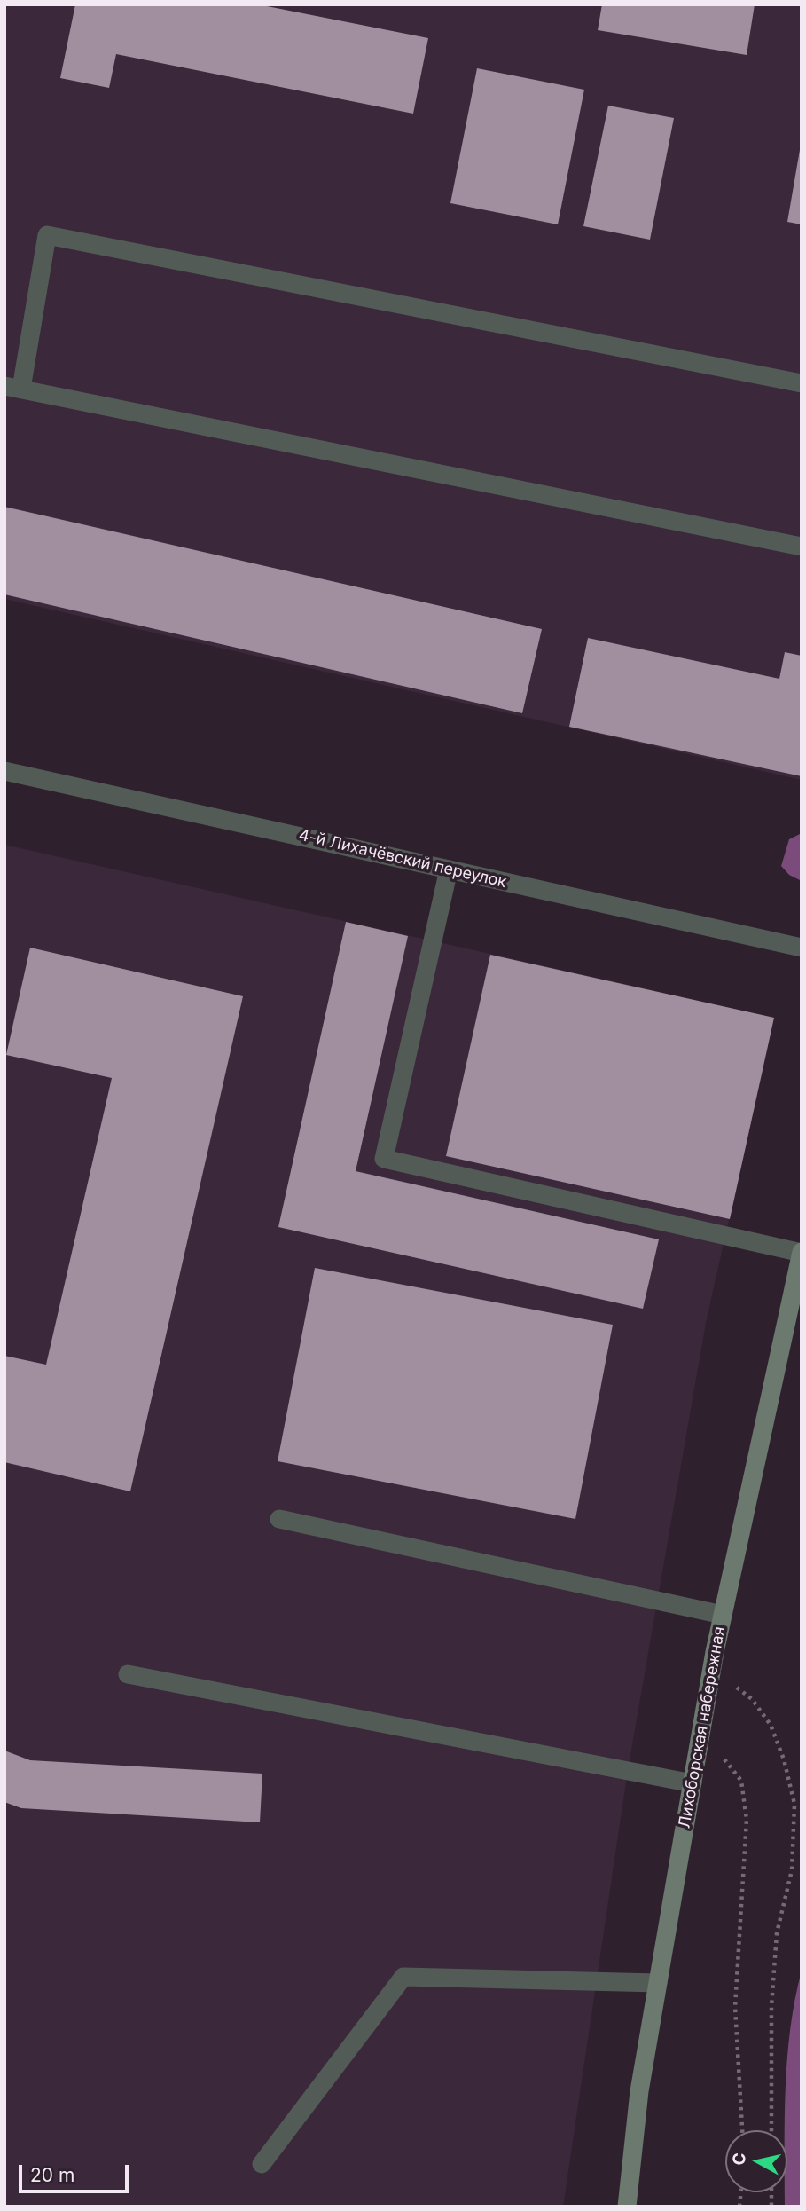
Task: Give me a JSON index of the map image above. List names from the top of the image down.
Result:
{
  "streets": {
    "street": ["4-й Лихачёвский переулок", "Лихоборская набережная"]
  },
  "scale_bar": "20 m",
  "north": "left"
}
